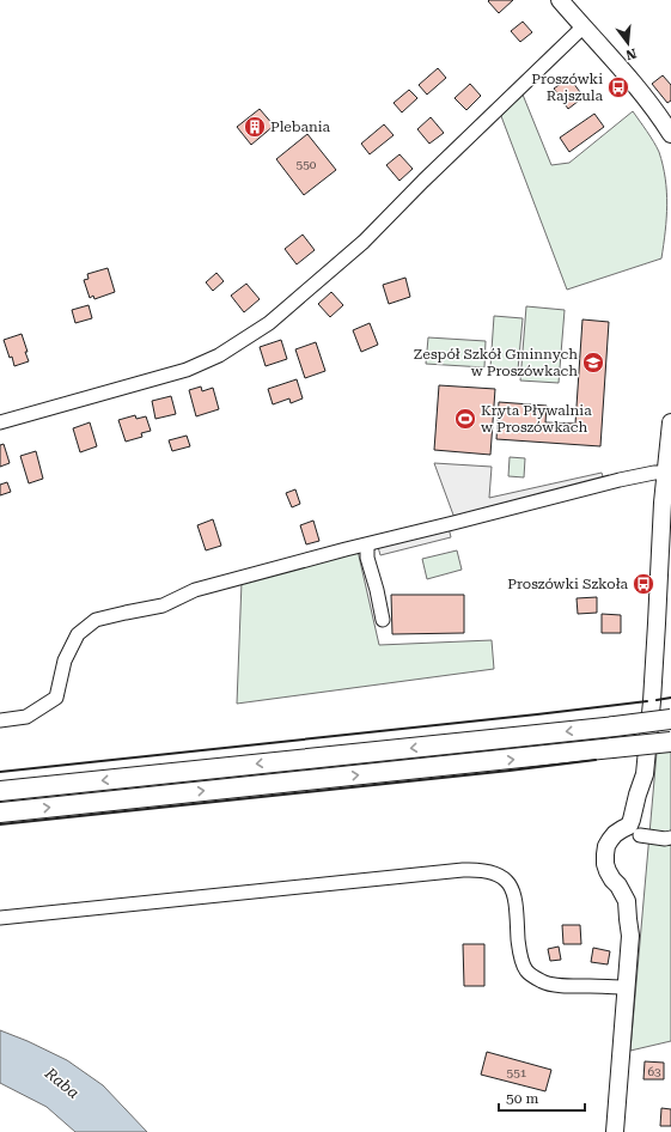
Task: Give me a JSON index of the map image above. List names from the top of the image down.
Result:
{
  "water": ["Raba"],
  "places": {
    "bus stop": ["Proszówki Rajszula", "Proszówki Szkoła"],
    "building": ["Plebania"],
    "school or university": ["Zespół Szkół Gminnych w Proszówkach"],
    "sports": ["Kryta Pływalnia w Proszówkach"]
  },
  "house_numbers": ["550", "63", "551"],
  "scale_bar": "50 m",
  "north": "bottom"
}
